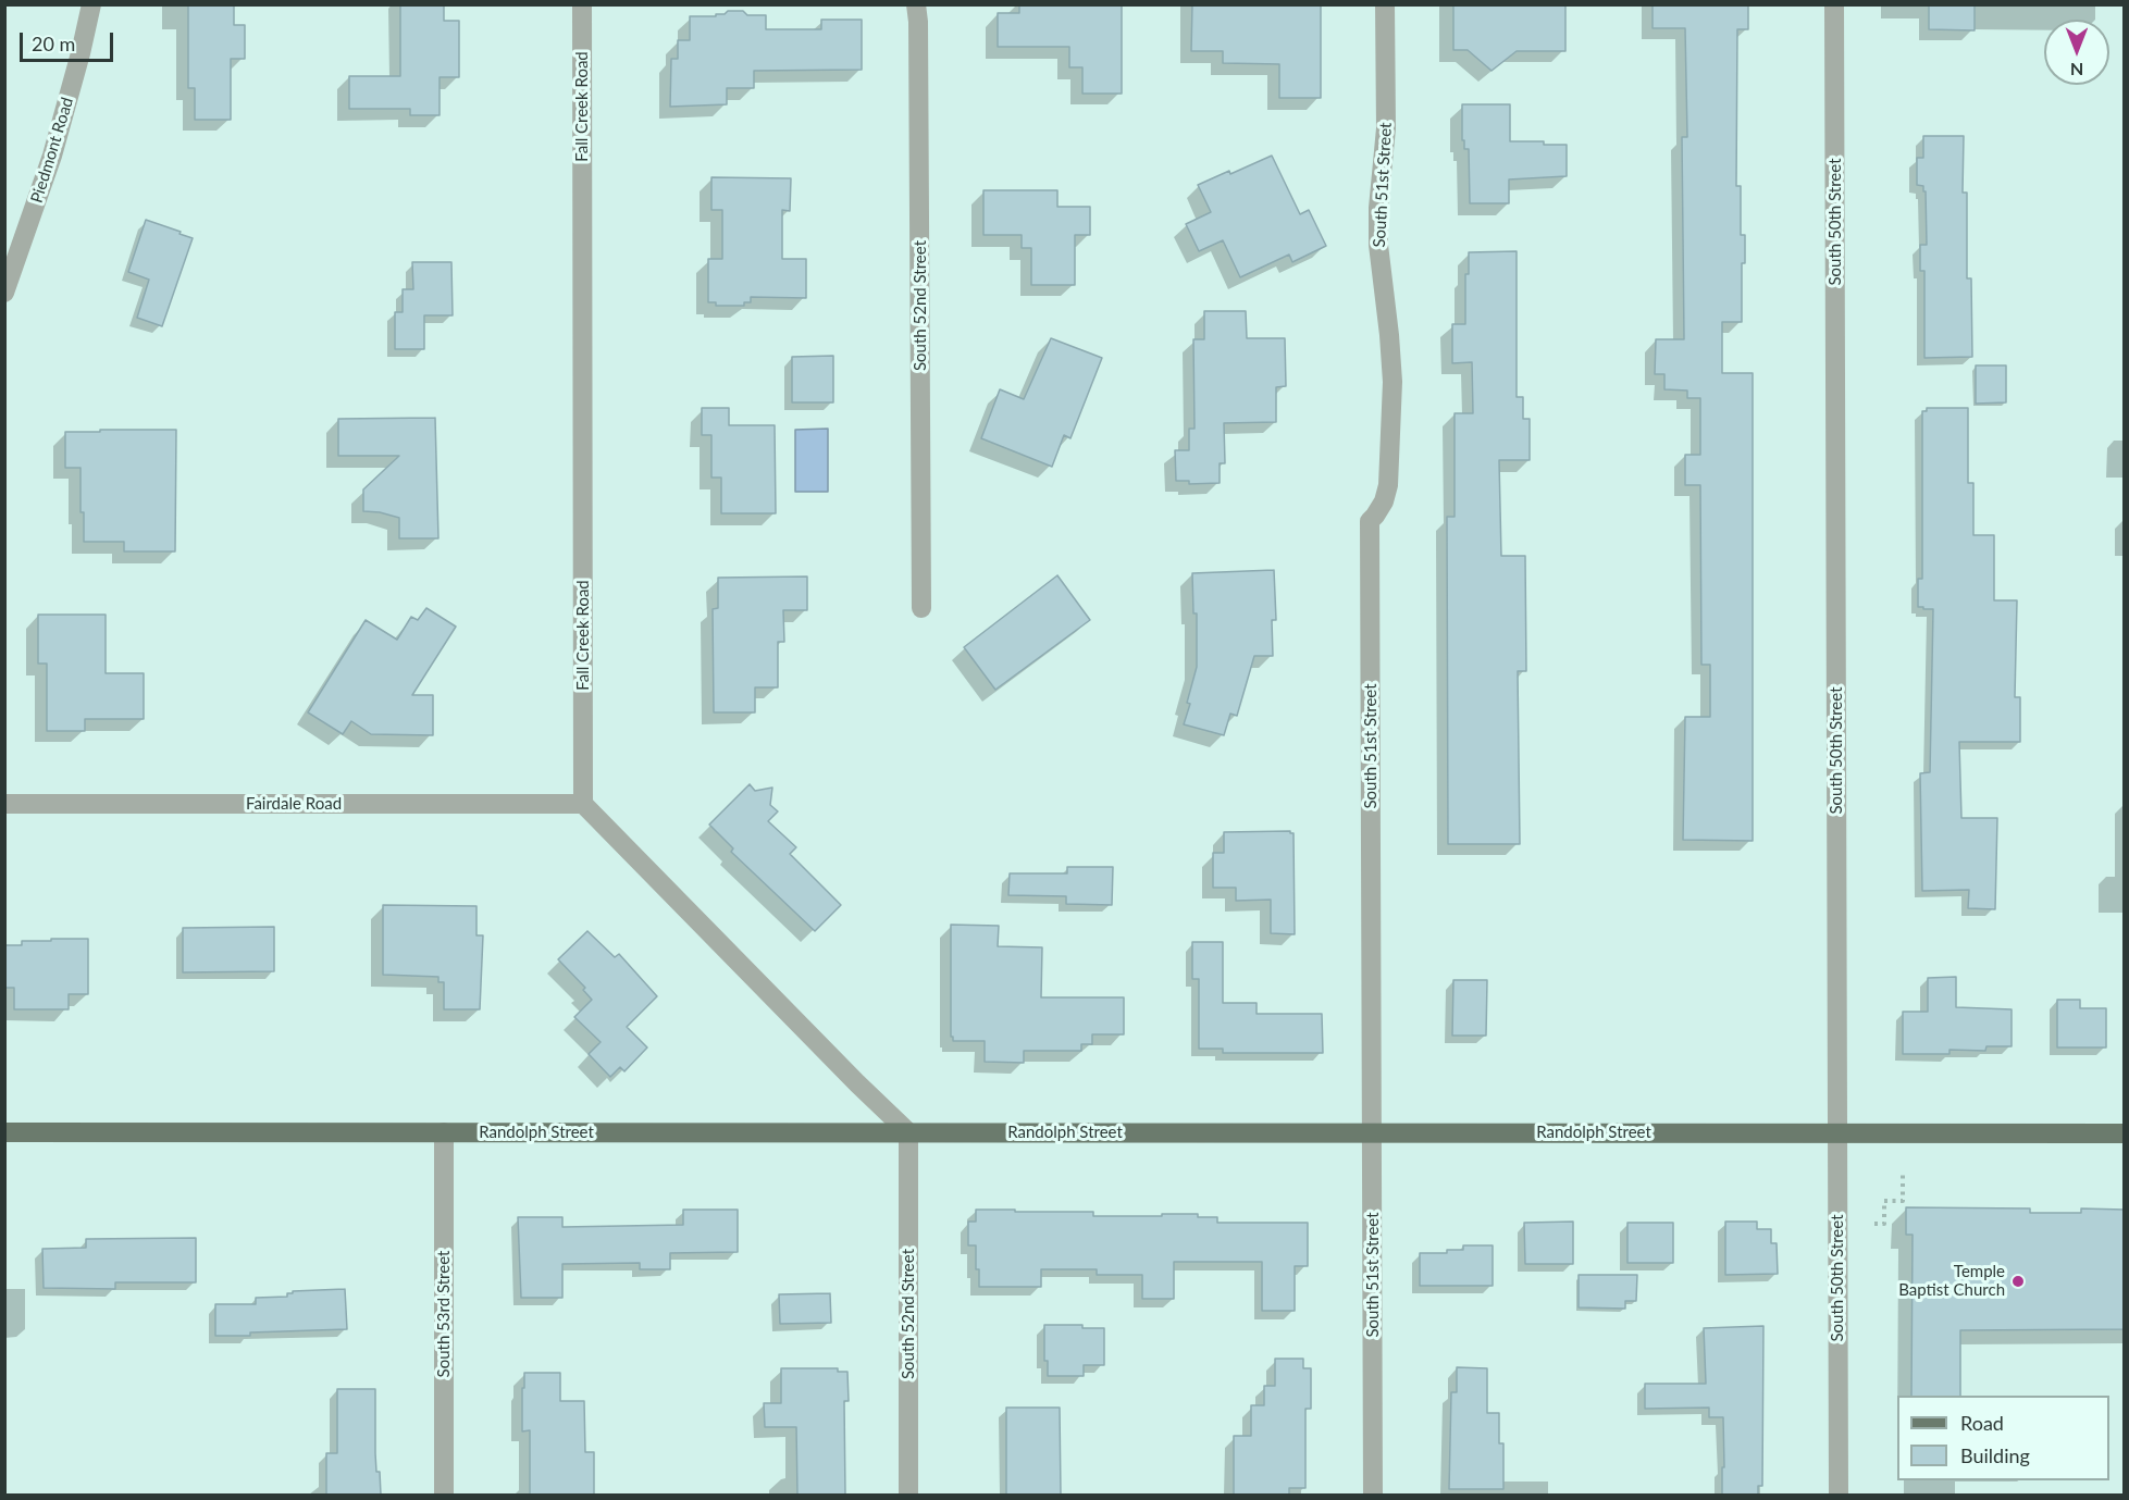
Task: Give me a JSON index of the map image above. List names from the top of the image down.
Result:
{
  "streets": {
    "main road": ["Randolph Street"],
    "street": [
      "Fall Creek Road",
      "Piedmont Road",
      "South 51st Street",
      "South 50th Street",
      "South 52nd Street",
      "Fairdale Road",
      "South 53rd Street"
    ]
  },
  "crossings": [
    ["Fall Creek Road", "Fairdale Road"],
    ["South 51st Street", "Randolph Street"],
    ["South 50th Street", "Randolph Street"],
    ["South 52nd Street", "Randolph Street"],
    ["Randolph Street", "South 53rd Street"]
  ],
  "places": ["Temple Baptist Church"],
  "legend": ["Road", "Building"],
  "scale_bar": "20 m",
  "north": "bottom"
}
